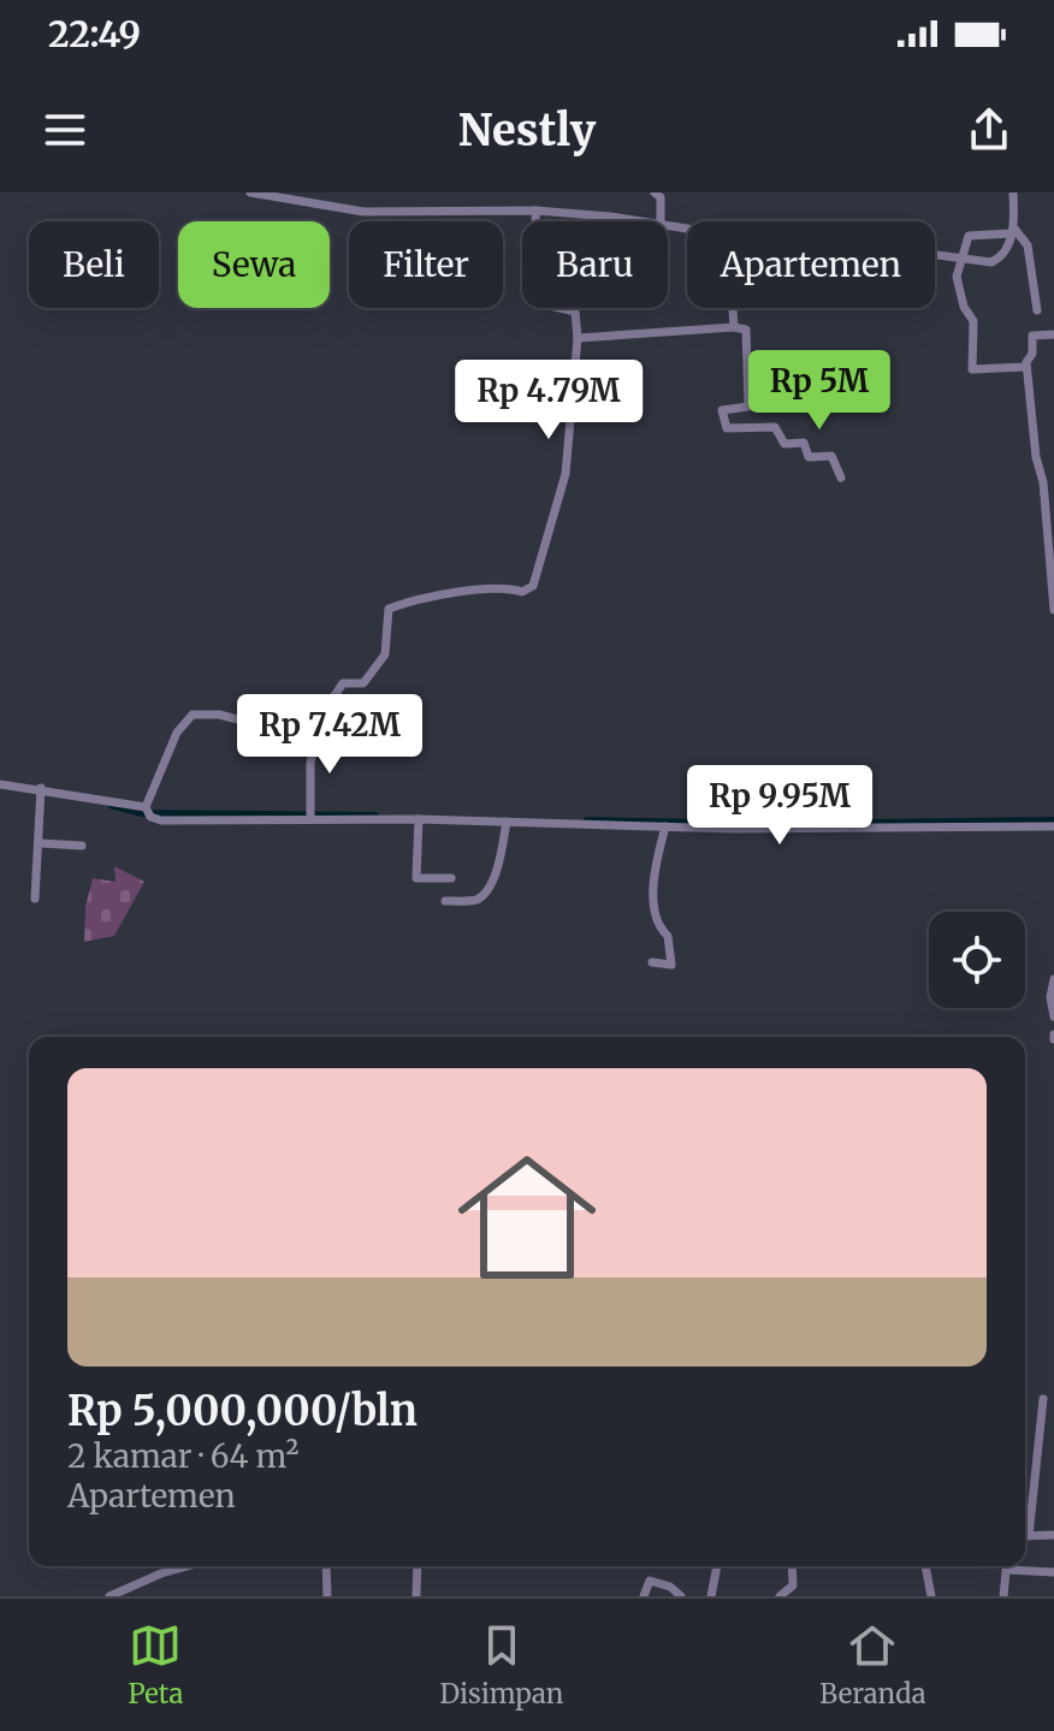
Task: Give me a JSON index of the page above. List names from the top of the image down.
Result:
{
  "page": {
    "status": "22:49",
    "header": "Nestly",
    "chip": [
      "Beli",
      "Sewa",
      "Filter",
      "Baru",
      "Apartemen"
    ],
    "price": [
      "Rp 5M",
      "Rp 4.79M",
      "Rp 7.42M",
      "Rp 9.95M"
    ],
    "list": [
      {
        "name": "Rp 5,000,000/bln",
        "note": "2 kamar · 64 m² · Apartemen"
      }
    ],
    "tabs": ["Peta", "Disimpan", "Beranda"]
  }
}
